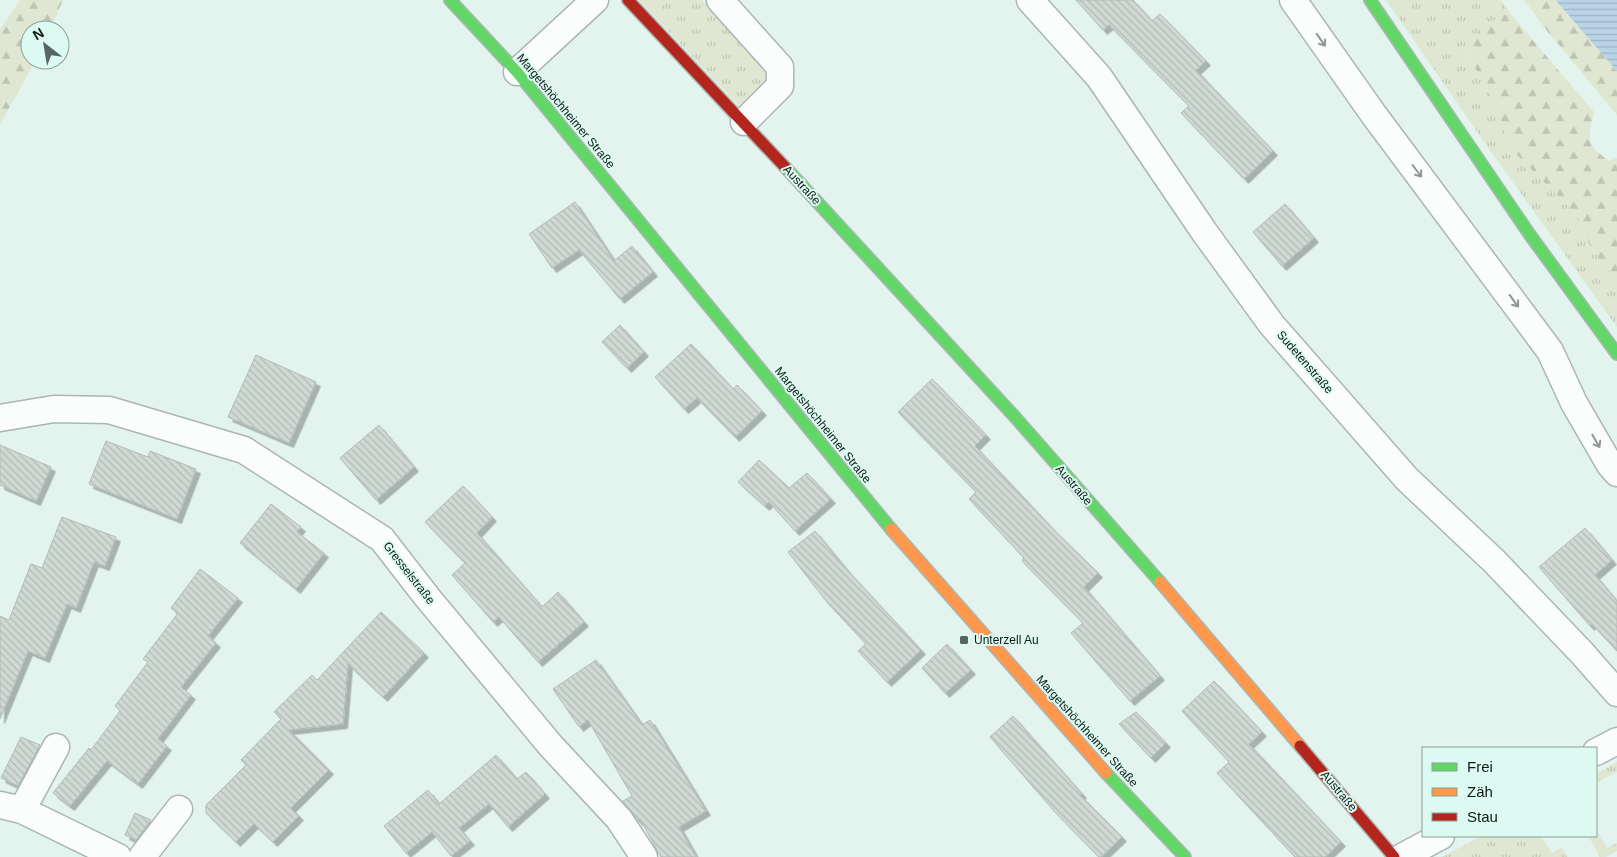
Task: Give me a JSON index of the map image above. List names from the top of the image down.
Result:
{
  "streets": {
    "street": [
      "Margetshöchheimer Straße",
      "Austraße",
      "Sudetenstraße",
      "Gresselstraße"
    ]
  },
  "places": {
    "transit": ["Unterzell Au"]
  },
  "legend": ["Frei", "Zäh", "Stau"],
  "north": "top left"
}
